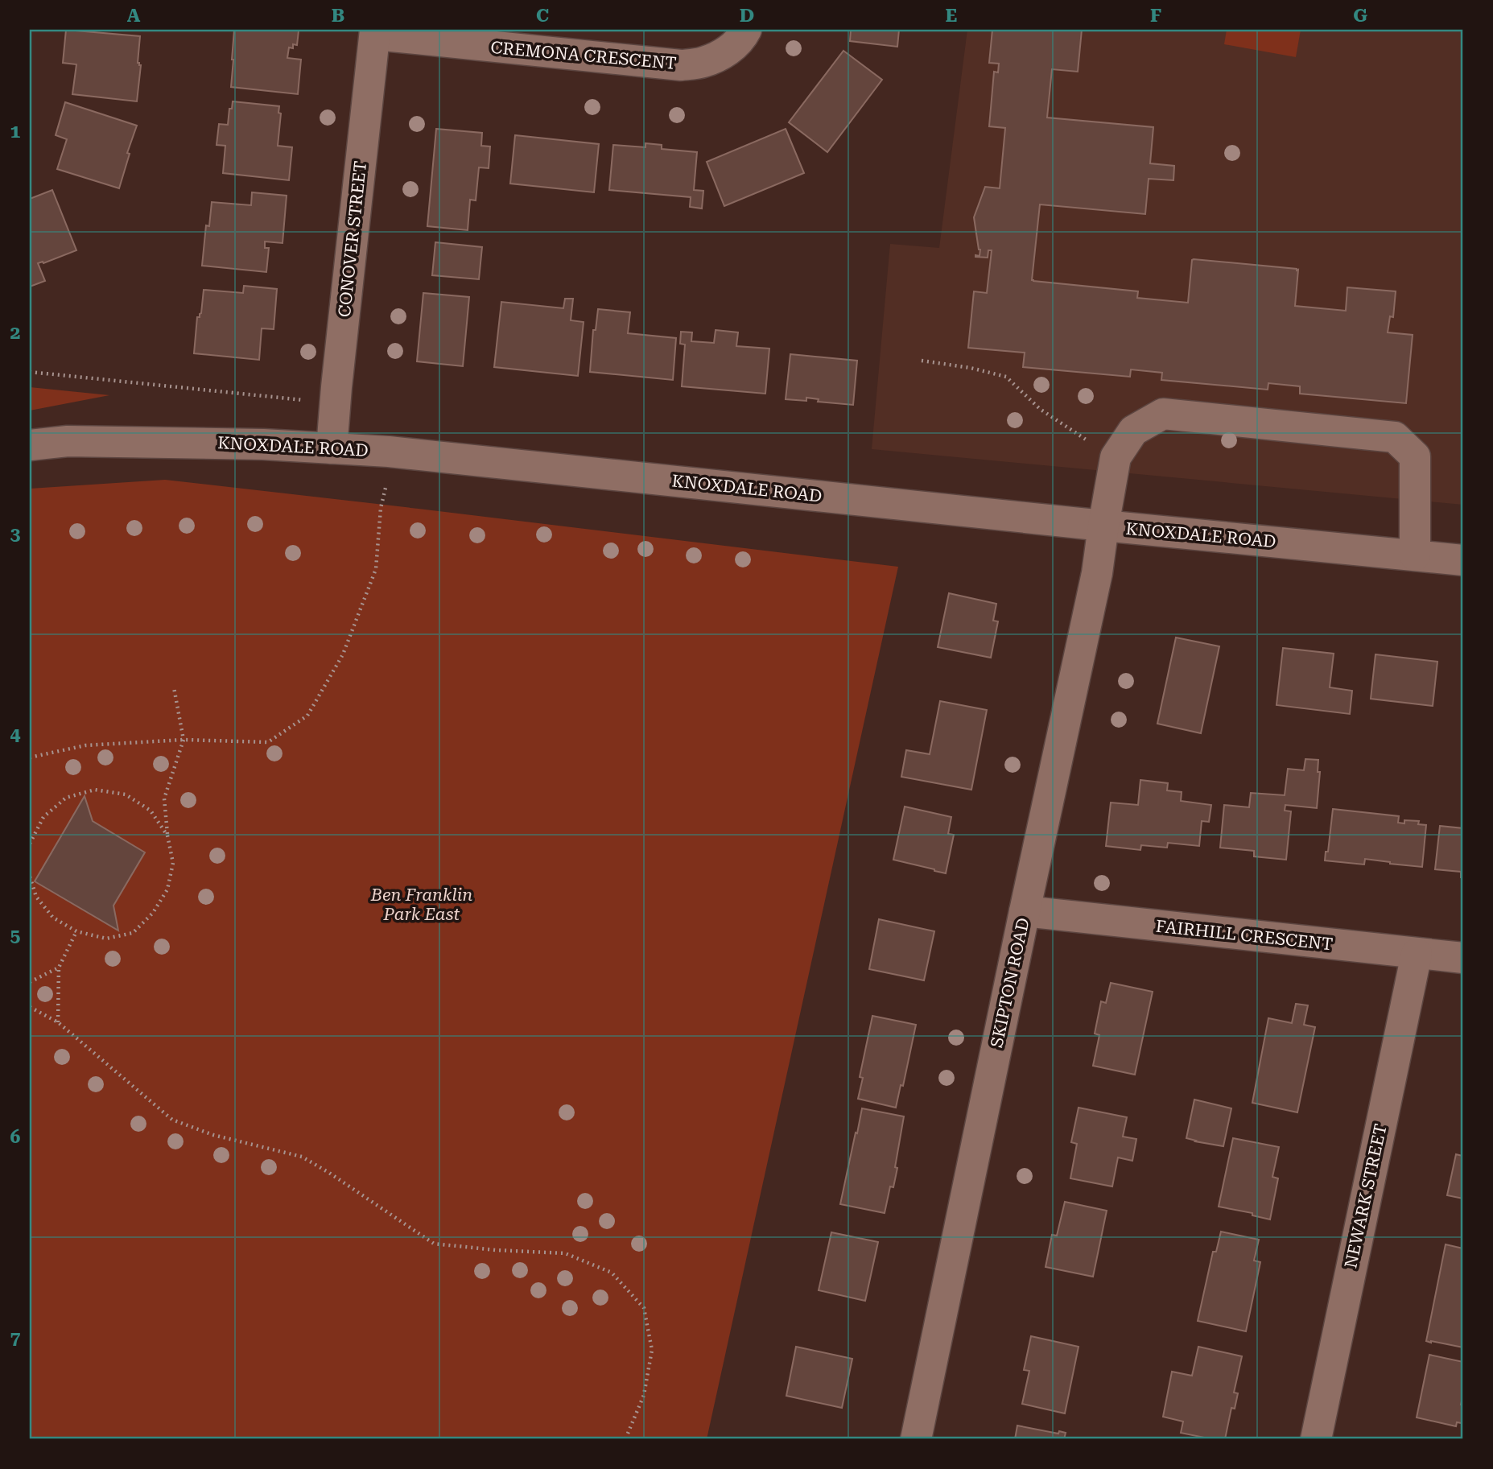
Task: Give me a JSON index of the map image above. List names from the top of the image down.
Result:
{
  "streets": {
    "street": [
      "CREMONA CRESCENT",
      "CONOVER STREET",
      "KNOXDALE ROAD",
      "FAIRHILL CRESCENT",
      "SKIPTON ROAD",
      "NEWARK STREET"
    ]
  },
  "crossings": [
    ["CREMONA CRESCENT", "CONOVER STREET"],
    ["CONOVER STREET", "KNOXDALE ROAD"],
    ["KNOXDALE ROAD", "SKIPTON ROAD"],
    ["FAIRHILL CRESCENT", "SKIPTON ROAD"],
    ["FAIRHILL CRESCENT", "NEWARK STREET"]
  ],
  "parks": ["Ben Franklin Park East"],
  "grid": {
    "columns": [
      "A",
      "B",
      "C",
      "D",
      "E",
      "F",
      "G"
    ],
    "rows": [
      "1",
      "2",
      "3",
      "4",
      "5",
      "6",
      "7"
    ]
  }
}
